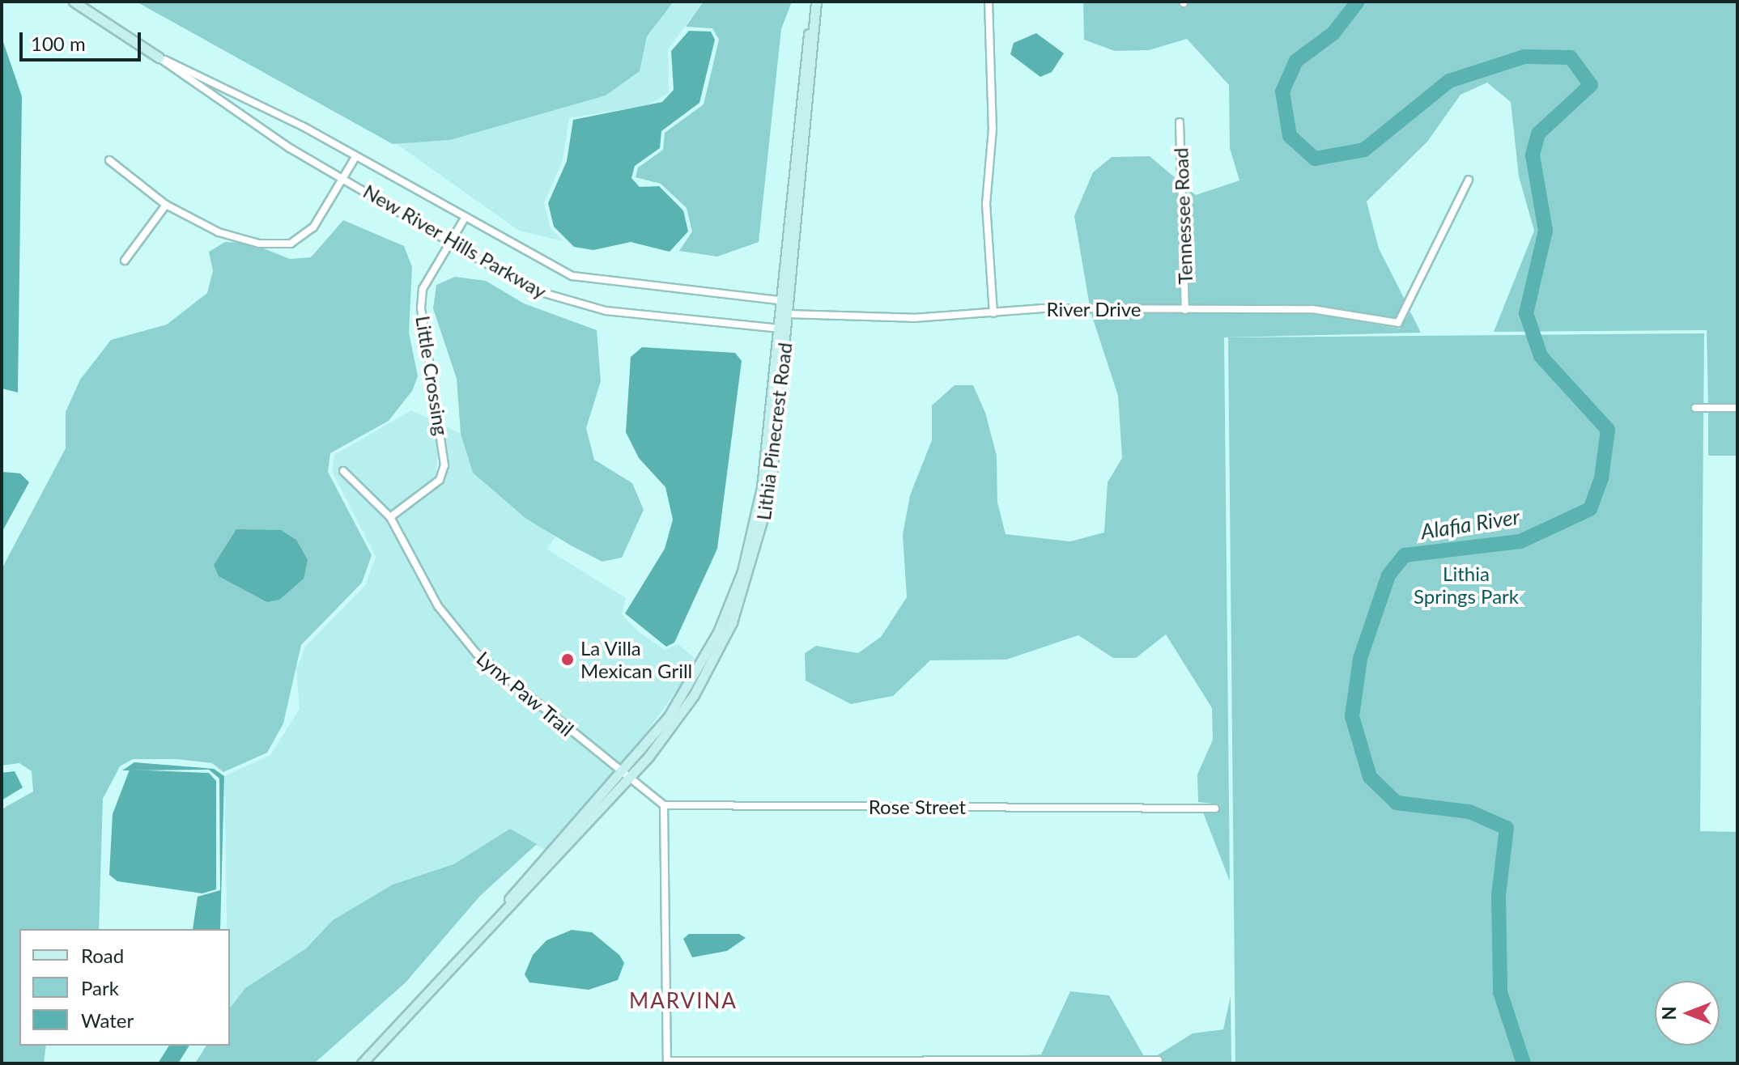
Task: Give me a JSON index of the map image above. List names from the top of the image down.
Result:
{
  "streets": {
    "main road": ["New River Hills Parkway", "Lithia Pinecrest Road"],
    "street": [
      "Tennessee Road",
      "River Drive",
      "Little Crossing",
      "Lynx Paw Trail",
      "Rose Street"
    ]
  },
  "crossings": [
    ["Tennessee Road", "River Drive"],
    ["New River Hills Parkway", "Little Crossing"],
    ["New River Hills Parkway", "Lithia Pinecrest Road"],
    ["River Drive", "Lithia Pinecrest Road"],
    ["Little Crossing", "Lynx Paw Trail"],
    ["Lithia Pinecrest Road", "Lynx Paw Trail"]
  ],
  "districts": ["MARVINA"],
  "water": ["Alafia River"],
  "parks": ["Lithia Springs Park"],
  "places": ["La Villa Mexican Grill"],
  "legend": ["Road", "Park", "Water"],
  "scale_bar": "100 m",
  "north": "left"
}
